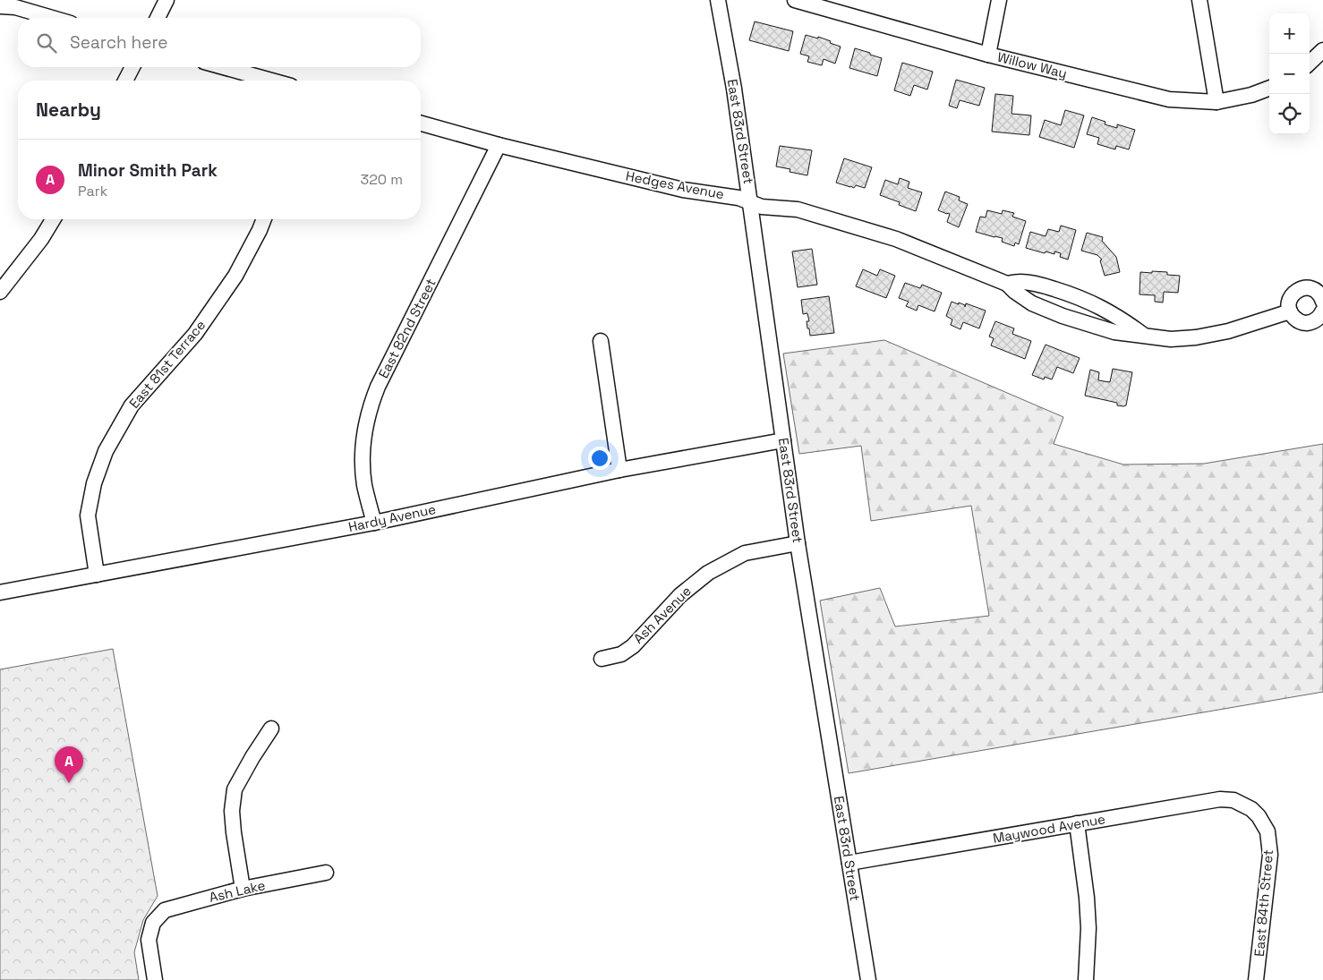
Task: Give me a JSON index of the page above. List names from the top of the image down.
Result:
{
  "streets": {
    "street": [
      "Willow Way",
      "East 83rd Street",
      "Hedges Avenue",
      "East 82nd Street",
      "East 81st Terrace",
      "Hardy Avenue",
      "Ash Avenue",
      "Maywood Avenue",
      "Ash Lake",
      "East 84th Street"
    ]
  },
  "crossings": [
    ["East 83rd Street", "Hedges Avenue"],
    ["East 83rd Street", "Hardy Avenue"],
    ["East 83rd Street", "Ash Avenue"],
    ["East 83rd Street", "Maywood Avenue"],
    ["Hedges Avenue", "East 82nd Street"],
    ["East 82nd Street", "Hardy Avenue"],
    ["East 81st Terrace", "Hardy Avenue"],
    ["Maywood Avenue", "East 84th Street"]
  ],
  "page": {
    "map_buttons": ["+", "−"],
    "search": "Search here",
    "heading": "Nearby",
    "list": [
      {
        "mark": "A",
        "name": "Minor Smith Park",
        "note": "Park",
        "value": "320 m"
      }
    ],
    "pins": "A"
  }
}
